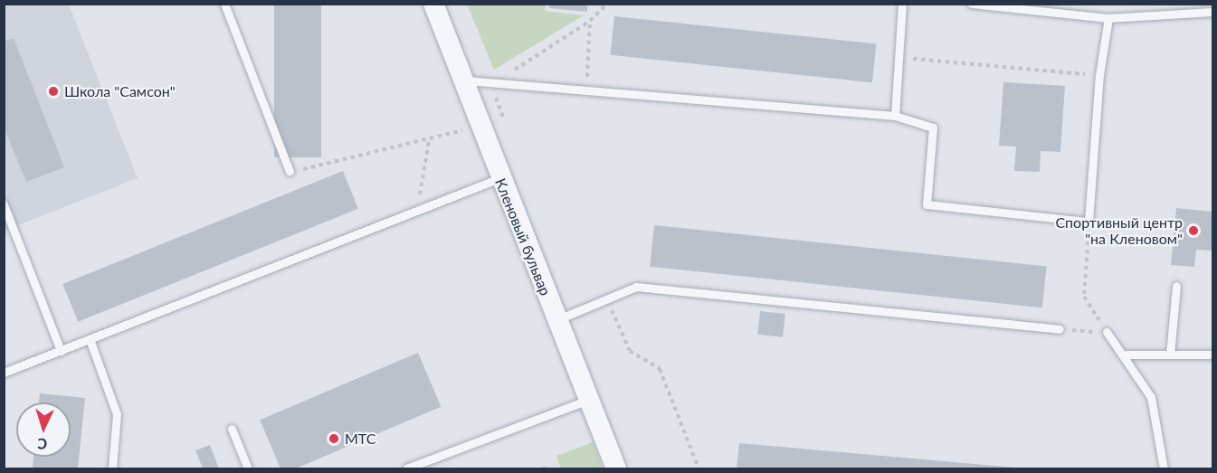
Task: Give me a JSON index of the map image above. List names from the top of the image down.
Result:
{
  "streets": {
    "street": ["Кленовый бульвар"]
  },
  "places": ["Школа \"Самсон\"", "Спортивный центр \"на Кленовом\"", "МТС"],
  "north": "bottom"
}
